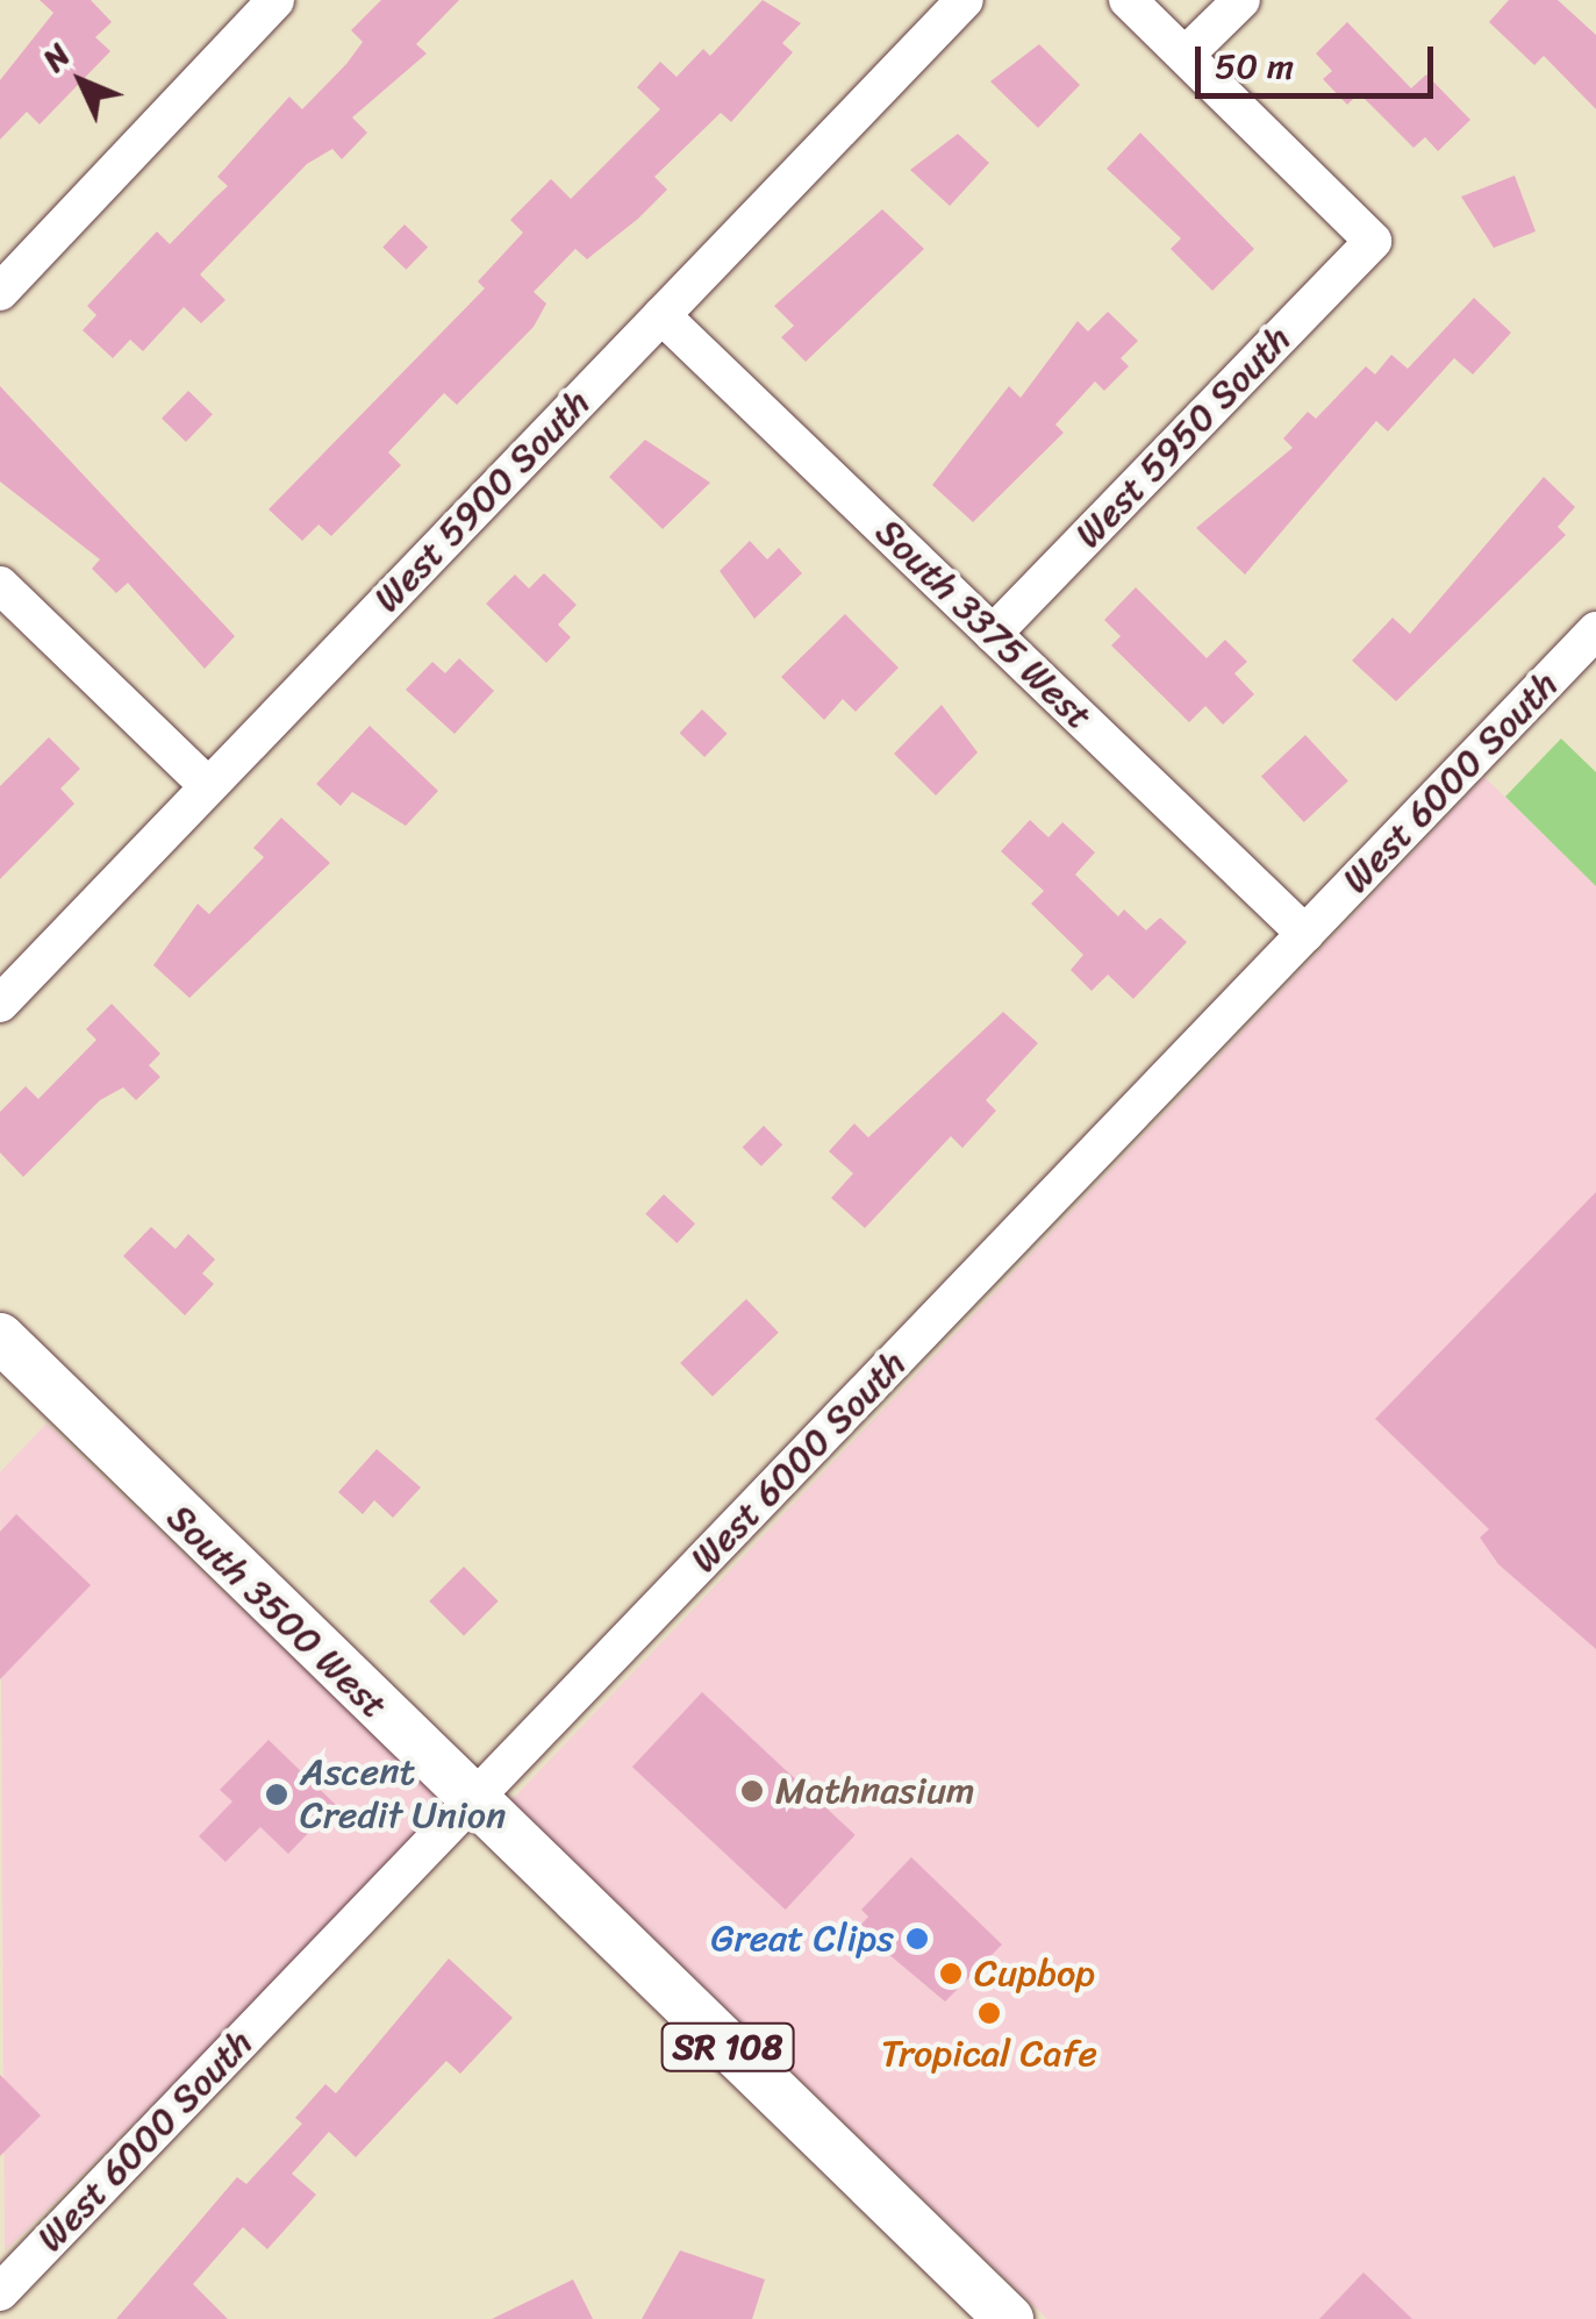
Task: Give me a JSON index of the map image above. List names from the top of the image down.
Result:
{
  "streets": {
    "main road": ["South 3500 West", "SR 108"],
    "street": [
      "West 5950 South",
      "West 5900 South",
      "South 3375 West",
      "West 6000 South"
    ]
  },
  "crossings": [
    ["West 5950 South", "South 3375 West"],
    ["West 5900 South", "South 3375 West"],
    ["South 3375 West", "West 6000 South"],
    ["West 6000 South", "South 3500 West"]
  ],
  "places": [
    "Mathnasium",
    "Ascent Credit Union",
    "Great Clips",
    "Cupbop",
    "Tropical Cafe"
  ],
  "scale_bar": "50 m",
  "north": "top left"
}
